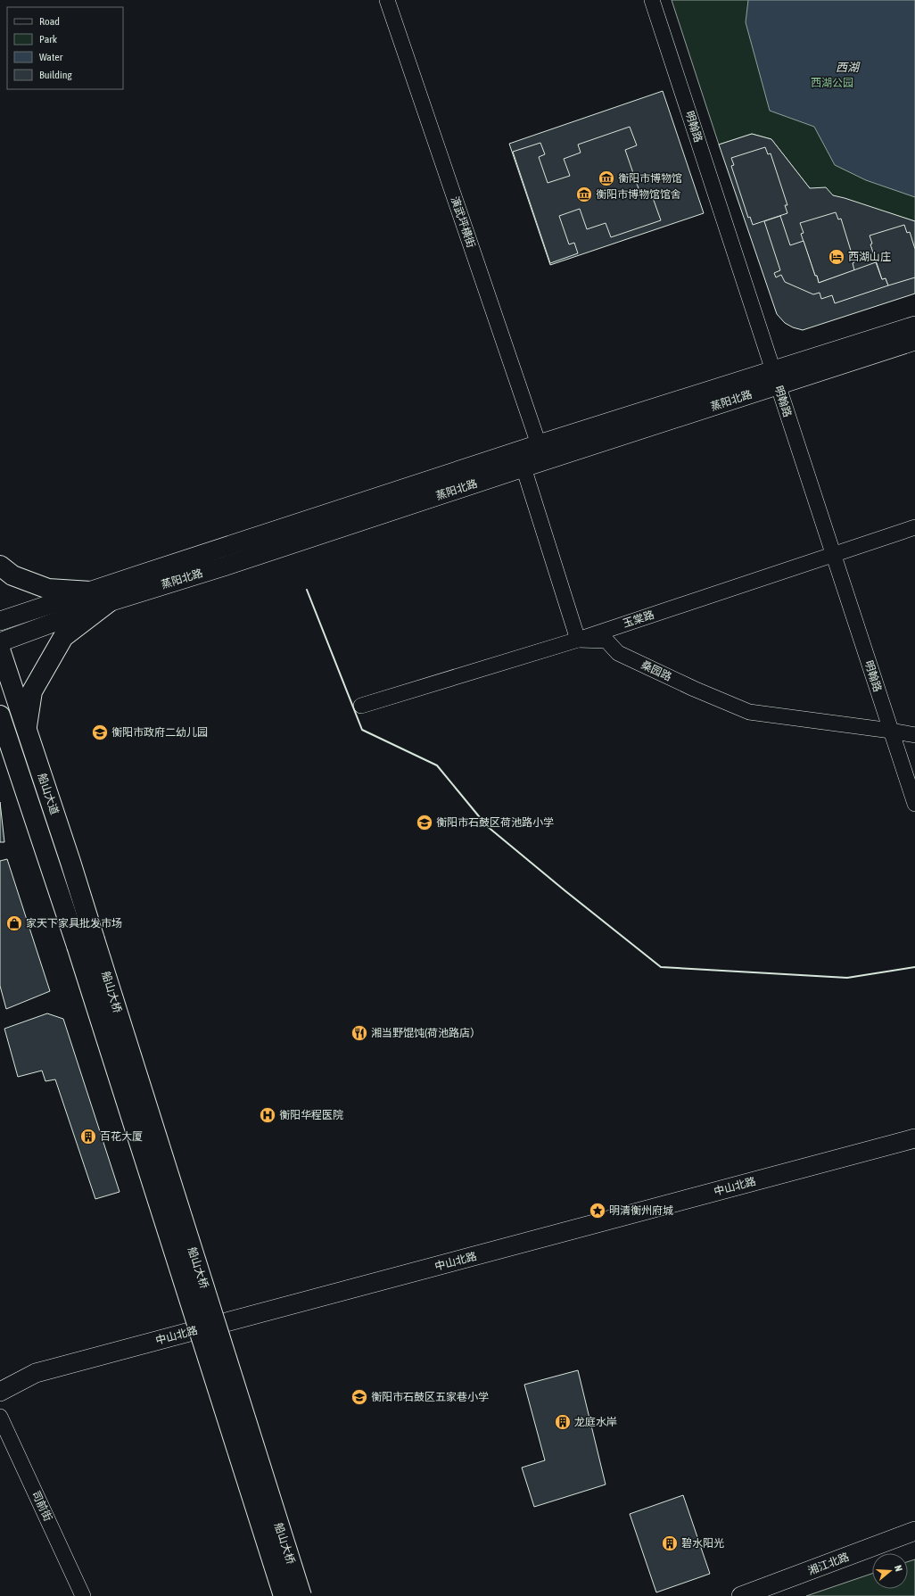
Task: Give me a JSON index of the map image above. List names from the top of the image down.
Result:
{
  "streets": {
    "highway": ["船山大道", "船山大桥"],
    "main road": ["蒸阳北路", "中山北路", "湘江北路"],
    "street": [
      "明翰路",
      "演武坪横街",
      "玉棠路",
      "桑园路",
      "司前街"
    ]
  },
  "crossings": [
    ["明翰路", "蒸阳北路"],
    ["明翰路", "玉棠路"],
    ["明翰路", "桑园路"],
    ["演武坪横街", "蒸阳北路"],
    ["玉棠路", "桑园路"],
    ["船山大道", "船山大桥"]
  ],
  "water": ["西湖"],
  "parks": ["西湖公园"],
  "places": {
    "museum": ["衡阳市博物馆", "衡阳市博物馆馆舍"],
    "hotel": ["西湖山庄"],
    "school or university": ["衡阳市政府二幼儿园", "衡阳市石鼓区荷池路小学", "衡阳市石鼓区五家巷小学"],
    "shop": ["家天下家具批发市场"],
    "restaurant": ["湘当野馄饨(荷池路店）"],
    "hospital": ["衡阳华程医院"],
    "building": ["百花大厦", "龙庭水岸", "碧水阳光"],
    "place": ["明清衡州府城"]
  },
  "legend": [
    "Road",
    "Park",
    "Water",
    "Building"
  ],
  "north": "right"
}
